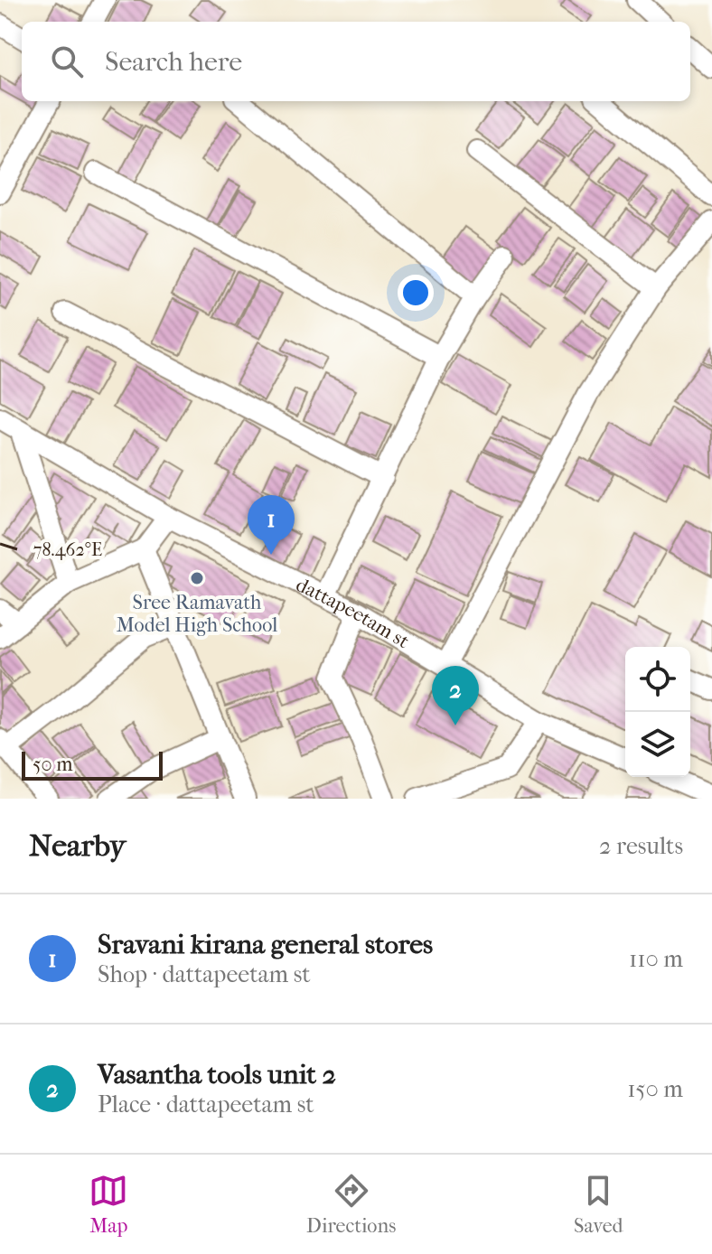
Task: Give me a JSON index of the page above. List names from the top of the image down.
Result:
{
  "streets": {
    "street": ["dattapeetam st"]
  },
  "places": ["Sree Ramavath Model High School"],
  "scale_bar": "50 m",
  "page": {
    "search": "Search here",
    "pins": ["1", "2"],
    "scale": "50 m",
    "heading": ["Nearby", "2 results"],
    "list": [
      {
        "mark": "1",
        "name": "Sravani kirana general stores",
        "note": "Shop · dattapeetam st",
        "value": "110 m"
      },
      {
        "mark": "2",
        "name": "Vasantha tools unit 2",
        "note": "Place · dattapeetam st",
        "value": "150 m"
      }
    ],
    "nav": ["Map", "Directions", "Saved"]
  },
  "coordinates": ["78.462°E"]
}
